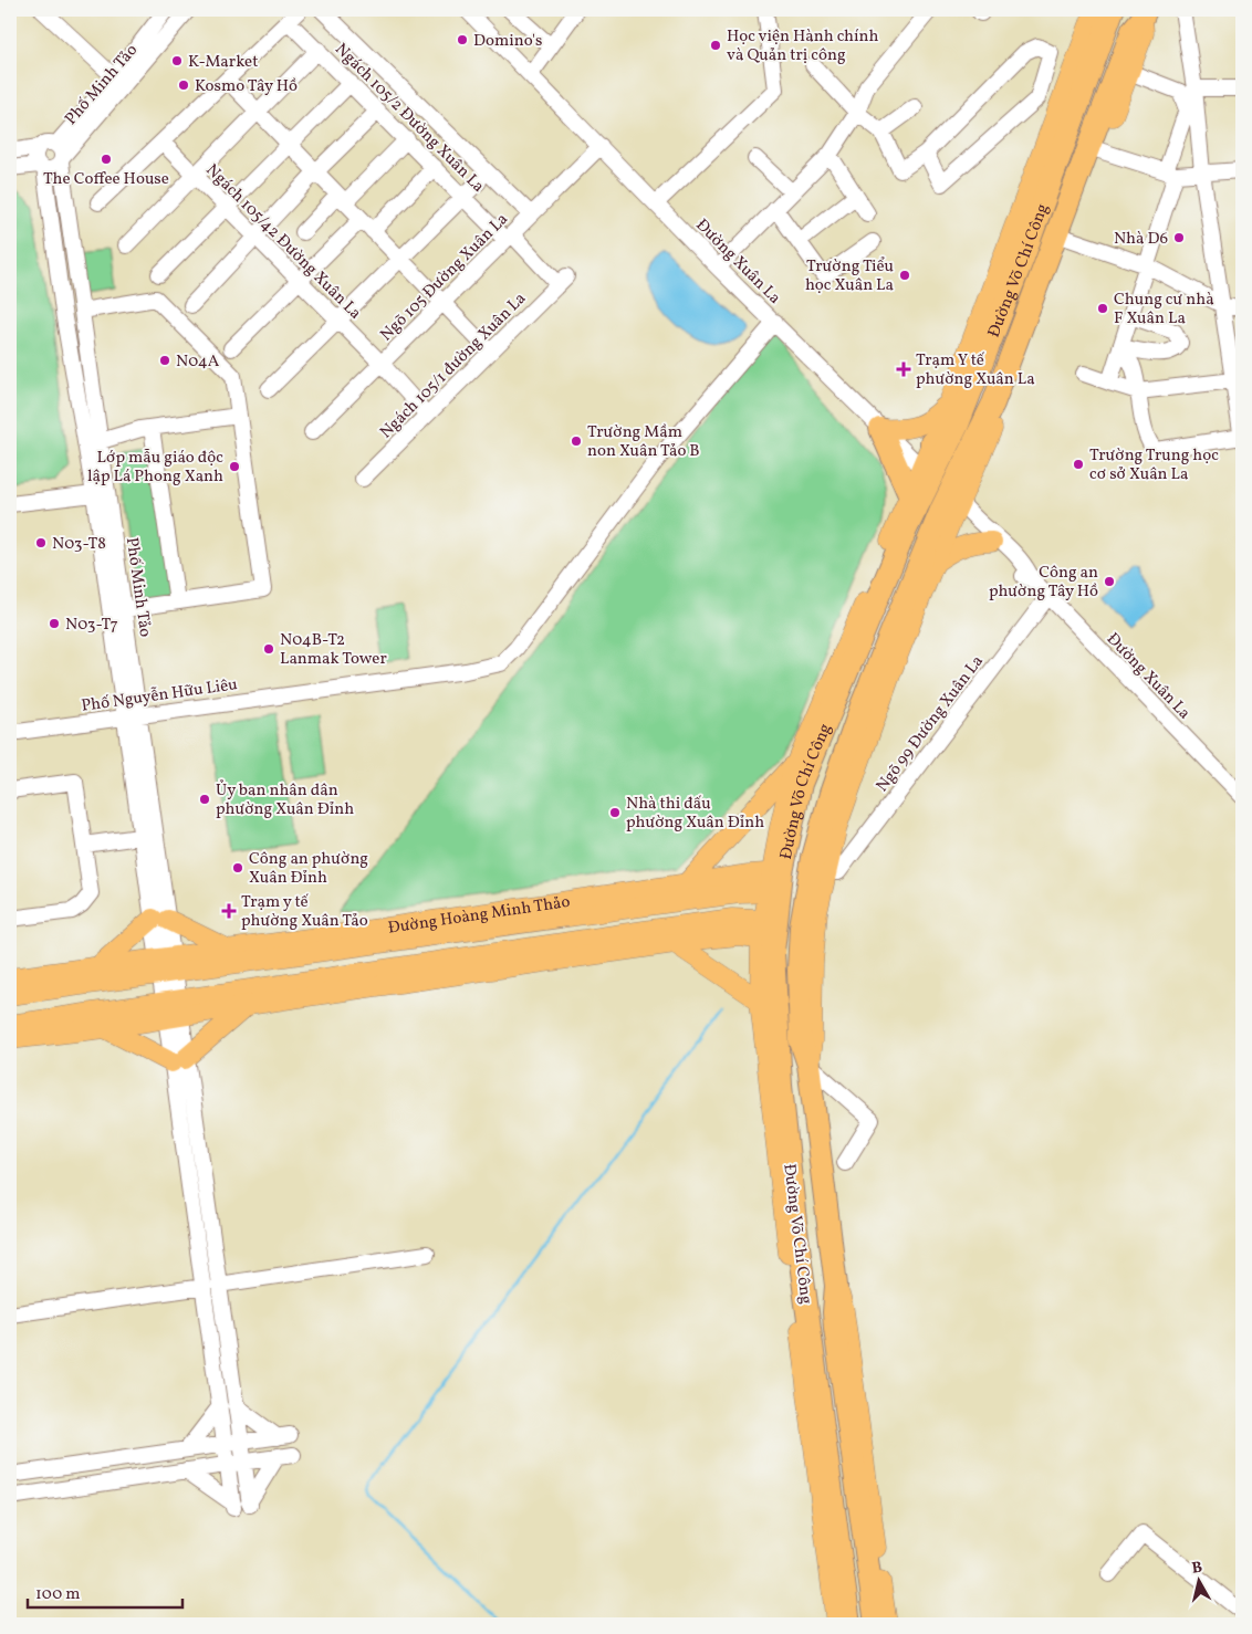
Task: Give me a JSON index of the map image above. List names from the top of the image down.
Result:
{
  "streets": {
    "highway": ["Đường Võ Chí Công"],
    "main road": ["Đường Hoàng Minh Thảo"],
    "street": [
      "Phố Minh Tảo",
      "Ngách 105/2 Đường Xuân La",
      "Ngách 105/42 Đường Xuân La",
      "Đường Xuân La",
      "Ngõ 105 Đường Xuân La",
      "Ngách 105/1 đường Xuân La",
      "Phố Nguyễn Hữu Liêu",
      "Ngõ 99 Đường Xuân La"
    ]
  },
  "crossings": [
    ["Phố Minh Tảo", "Phố Nguyễn Hữu Liêu"],
    ["Phố Minh Tảo", "Đường Hoàng Minh Thảo"],
    ["Ngách 105/2 Đường Xuân La", "Ngõ 105 Đường Xuân La"],
    ["Ngách 105/2 Đường Xuân La", "Ngách 105/1 đường Xuân La"],
    ["Ngách 105/42 Đường Xuân La", "Ngõ 105 Đường Xuân La"],
    ["Ngách 105/42 Đường Xuân La", "Ngách 105/1 đường Xuân La"],
    ["Đường Xuân La", "Đường Võ Chí Công"],
    ["Đường Xuân La", "Ngõ 105 Đường Xuân La"],
    ["Đường Xuân La", "Phố Nguyễn Hữu Liêu"],
    ["Đường Xuân La", "Ngõ 99 Đường Xuân La"],
    ["Đường Võ Chí Công", "Ngõ 99 Đường Xuân La"],
    ["Đường Võ Chí Công", "Đường Hoàng Minh Thảo"],
    ["Ngõ 105 Đường Xuân La", "Ngách 105/1 đường Xuân La"]
  ],
  "places": {
    "other": [
      "Domino's",
      "Học viện Hành chính và Quản trị công",
      "K-Market",
      "Kosmo Tây Hồ",
      "The Coffee House",
      "Nhà D6",
      "Trường Tiểu học Xuân La",
      "Chung cư nhà F Xuân La",
      "N04A",
      "Trường Mầm non Xuân Tảo B",
      "Trường Trung học cơ sở Xuân La",
      "Lớp mẫu giáo độc lập Lá Phong Xanh",
      "N03-T8",
      "Công an phường Tây Hồ",
      "N03-T7",
      "N04B-T2 Lanmak Tower",
      "Ủy ban nhân dân phường Xuân Đỉnh",
      "Nhà thi đấu phường Xuân Đỉnh",
      "Công an phường Xuân Đỉnh"
    ],
    "health": ["Trạm Y tế phường Xuân La", "Trạm y tế phường Xuân Tảo"]
  },
  "scale_bar": "100 m",
  "north": "top"
}
